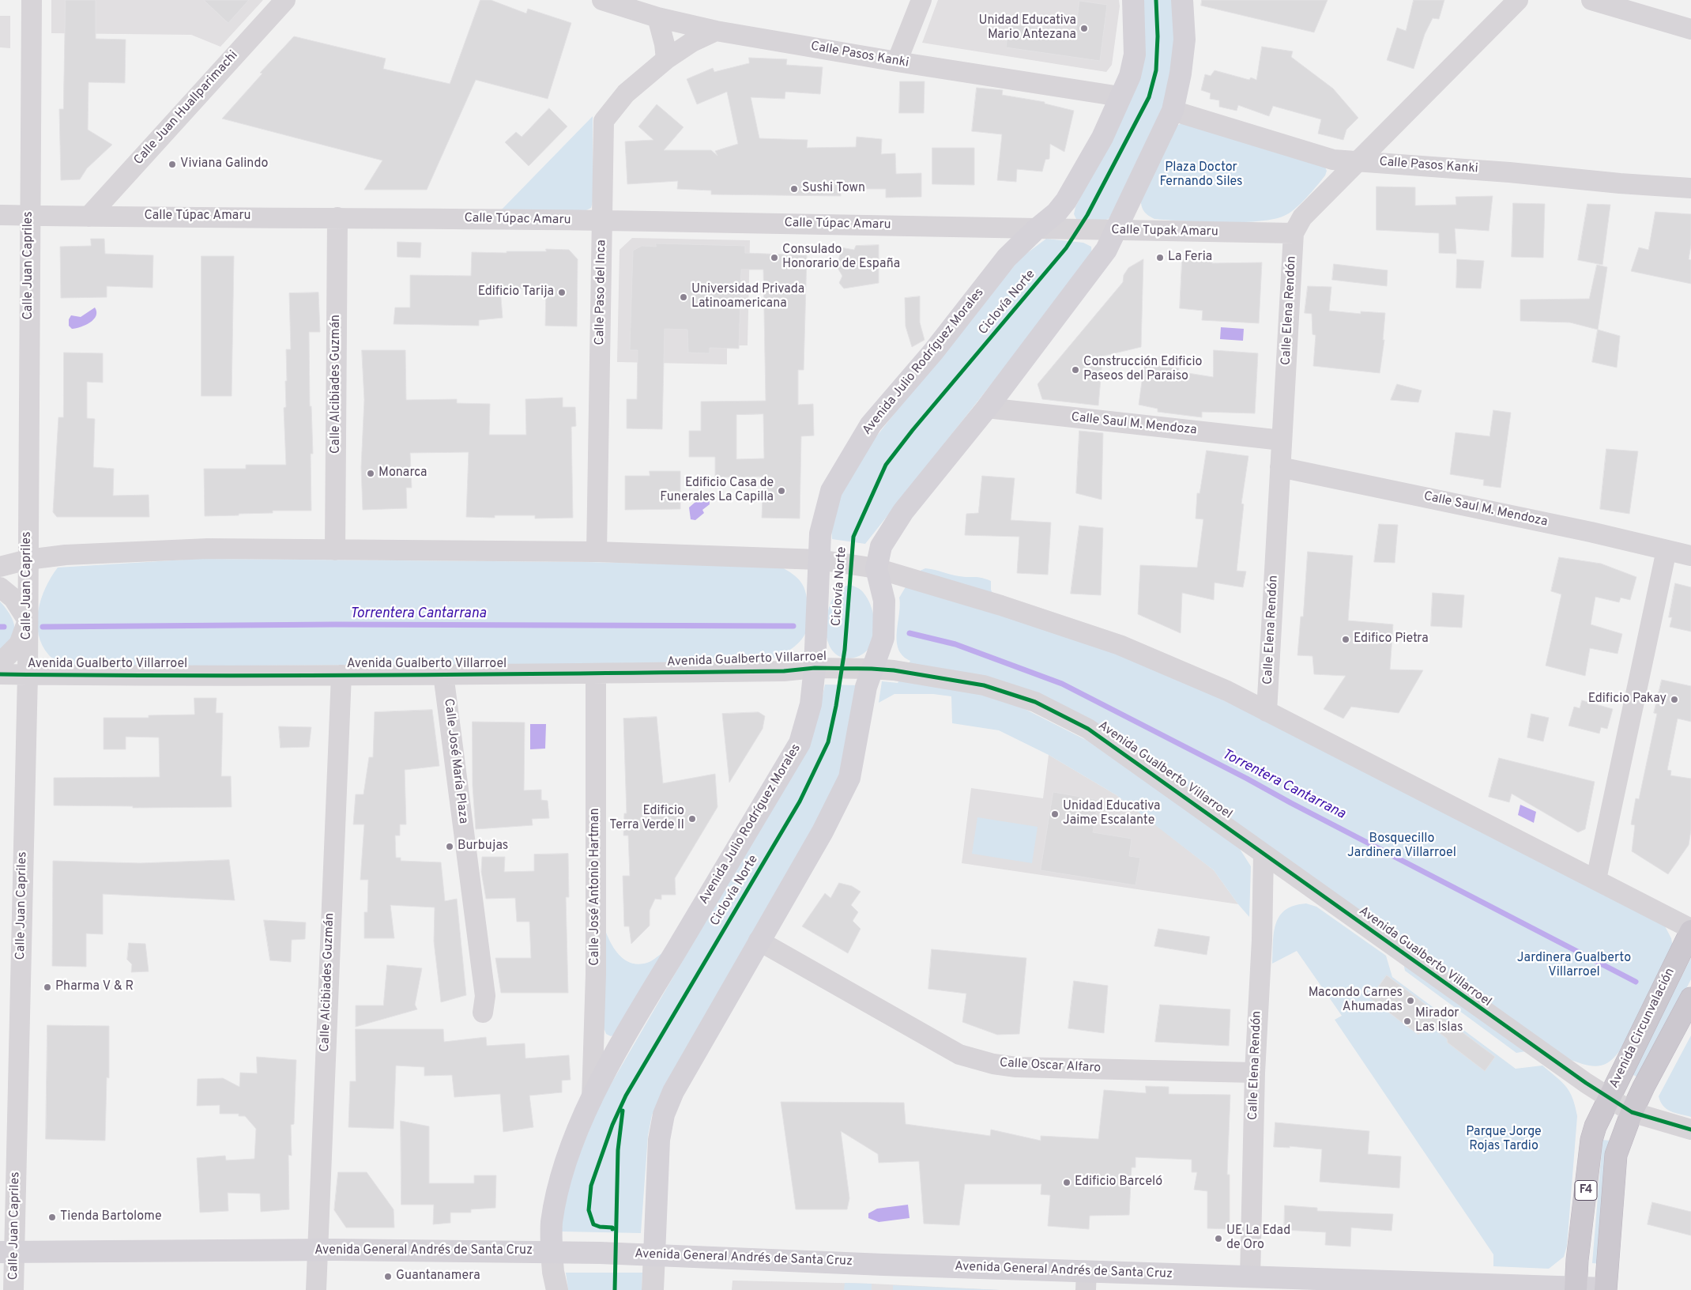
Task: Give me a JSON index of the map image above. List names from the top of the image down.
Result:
{
  "streets": {
    "highway": ["Avenida Circunvalación", "F4"],
    "main road": ["Avenida Julio Rodríguez Morales", "Avenida General Andrés de Santa Cruz"],
    "street": [
      "Calle Pasos Kanki",
      "Calle Juan Huallparimachi",
      "Calle Túpac Amaru",
      "Calle Tupak Amaru",
      "Calle Juan Capriles",
      "Calle Paso del Inca",
      "Calle Elena Rendón",
      "Calle Alcibiades Guzmán",
      "Calle Saul M. Mendoza",
      "Avenida Gualberto Villarroel",
      "Calle José María Plaza",
      "Calle José Antonio Hartman",
      "Calle Oscar Alfaro"
    ],
    "cycle path": ["Ciclovía Norte"]
  },
  "crossings": [
    ["Calle Pasos Kanki", "Calle Paso del Inca"],
    ["Calle Pasos Kanki", "Calle Elena Rendón"],
    ["Calle Pasos Kanki", "Avenida Julio Rodríguez Morales"],
    ["Calle Juan Huallparimachi", "Calle Túpac Amaru"],
    ["Calle Túpac Amaru", "Calle Tupak Amaru"],
    ["Calle Túpac Amaru", "Calle Juan Capriles"],
    ["Calle Túpac Amaru", "Calle Paso del Inca"],
    ["Calle Túpac Amaru", "Avenida Julio Rodríguez Morales"],
    ["Calle Túpac Amaru", "Calle Alcibiades Guzmán"],
    ["Calle Tupak Amaru", "Calle Elena Rendón"],
    ["Calle Tupak Amaru", "Avenida Julio Rodríguez Morales"],
    ["Calle Juan Capriles", "Avenida Gualberto Villarroel"],
    ["Calle Juan Capriles", "Avenida General Andrés de Santa Cruz"],
    ["Calle Elena Rendón", "Calle Saul M. Mendoza"],
    ["Calle Elena Rendón", "Avenida Gualberto Villarroel"],
    ["Calle Elena Rendón", "Calle Oscar Alfaro"],
    ["Calle Elena Rendón", "Avenida General Andrés de Santa Cruz"],
    ["Avenida Julio Rodríguez Morales", "Avenida Gualberto Villarroel"],
    ["Avenida Julio Rodríguez Morales", "Calle José Antonio Hartman"],
    ["Avenida Julio Rodríguez Morales", "Avenida General Andrés de Santa Cruz"],
    ["Calle Alcibiades Guzmán", "Avenida Gualberto Villarroel"],
    ["Calle Alcibiades Guzmán", "Avenida General Andrés de Santa Cruz"],
    ["Avenida Gualberto Villarroel", "Calle José María Plaza"],
    ["Avenida Gualberto Villarroel", "Calle José Antonio Hartman"],
    ["Avenida Gualberto Villarroel", "Avenida Circunvalación"],
    ["Avenida Circunvalación", "Avenida General Andrés de Santa Cruz"]
  ],
  "water": ["Torrentera Cantarrana"],
  "parks": [
    "Plaza Doctor Fernando Siles",
    "Bosquecillo Jardinera Villarroel",
    "Jardinera Gualberto Villarroel",
    "Parque Jorge Rojas Tardio"
  ],
  "places": [
    "Unidad Educativa Mario Antezana",
    "Viviana Galindo",
    "Sushi Town",
    "Consulado Honorario de España",
    "La Feria",
    "Edificio Tarija",
    "Universidad Privada Latinoamericana",
    "Construcción Edificio Paseos del Paraiso",
    "Monarca",
    "Edificio Casa de Funerales La Capilla",
    "Edifico Pietra",
    "Edificio Pakay",
    "Unidad Educativa Jaime Escalante",
    "Edificio Terra Verde II",
    "Burbujas",
    "Pharma V & R",
    "Macondo Carnes Ahumadas",
    "Mirador Las Islas",
    "Edificio Barceló",
    "Tienda Bartolome",
    "UE La Edad de Oro",
    "Guantanamera"
  ]
}
